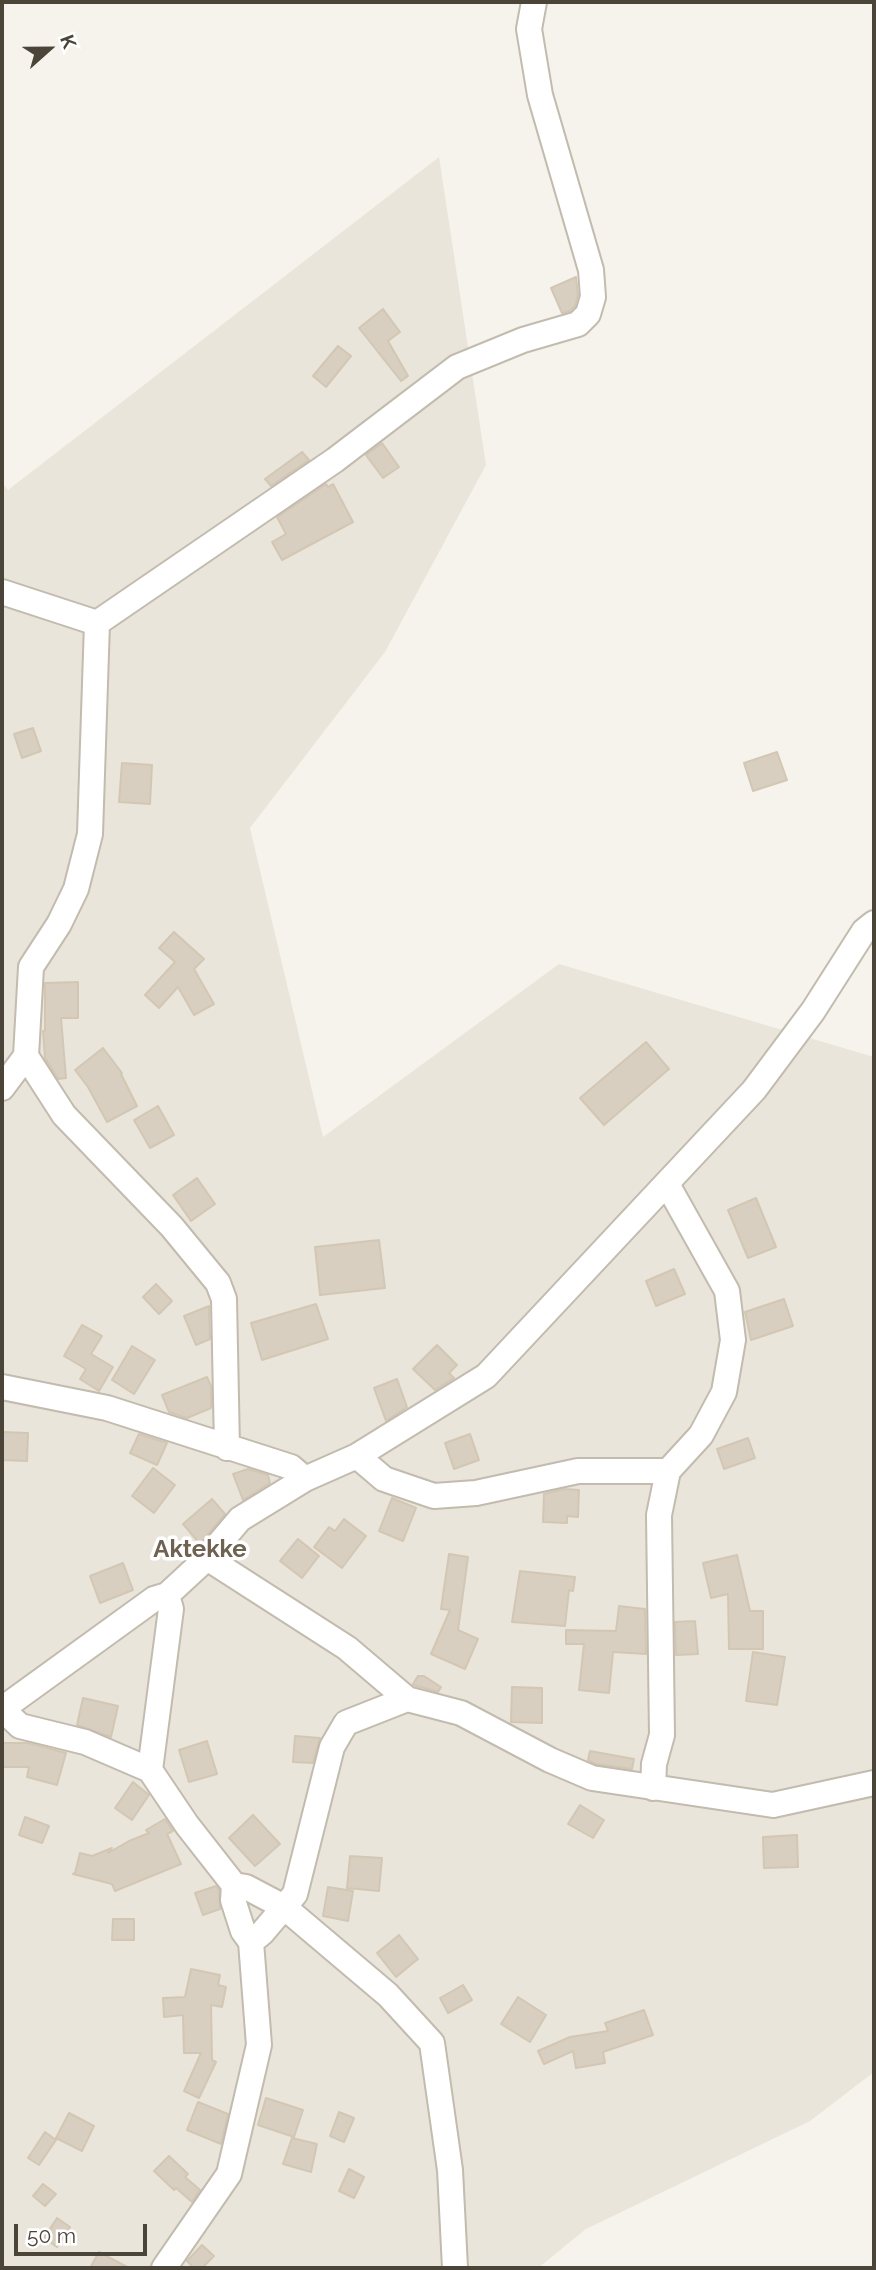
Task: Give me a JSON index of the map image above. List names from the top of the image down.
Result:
{
  "districts": ["Aktekke"],
  "scale_bar": "50 m",
  "north": "right"
}
